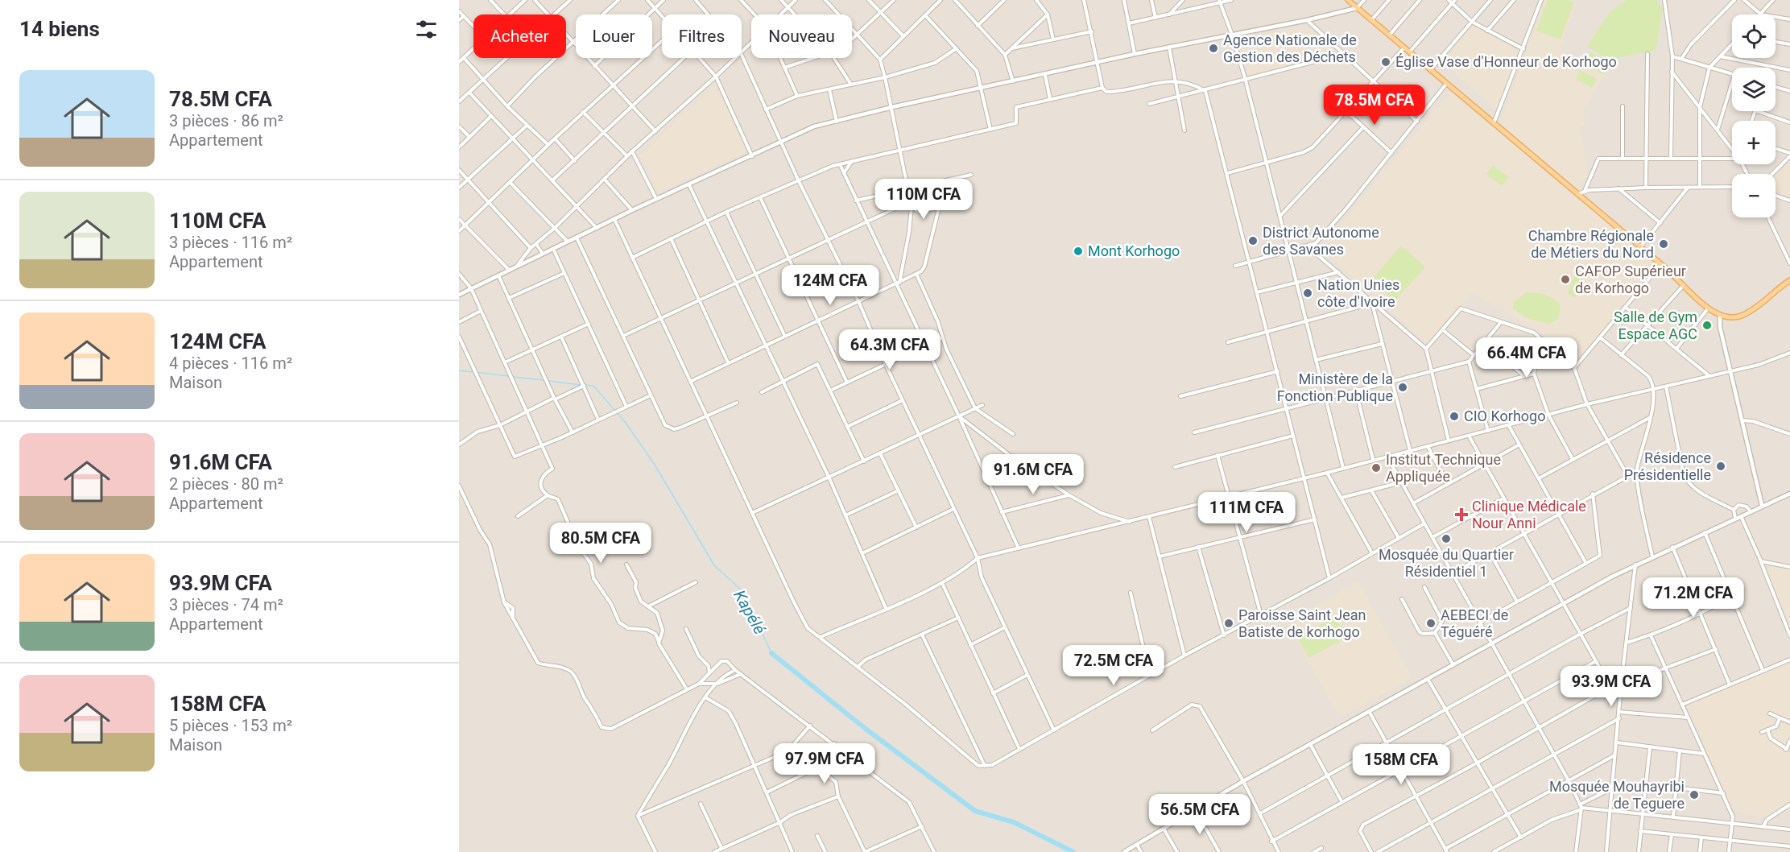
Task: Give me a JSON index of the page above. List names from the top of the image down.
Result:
{
  "water": ["Kapélé"],
  "places": {
    "other": [
      "Agence Nationale de Gestion des Déchets",
      "Église Vase d'Honneur de Korhogo",
      "District Autonome des Savanes",
      "Chambre Régionale de Métiers du Nord",
      "Mont Korhogo",
      "CAFOP Supérieur de Korhogo",
      "Nation Unies côte d'Ivoire",
      "Salle de Gym Espace AGC",
      "Ministère de la Fonction Publique",
      "CIO Korhogo",
      "Résidence Présidentielle",
      "Institut Technique Appliquée",
      "Mosquée du Quartier Résidentiel 1",
      "Paroisse Saint Jean Batiste de korhogo",
      "AEBECI de Téguéré",
      "Mosquée Mouhayribi de Teguere"
    ],
    "health": ["Clinique Médicale Nour Anni"]
  },
  "page": {
    "heading": "14 biens",
    "map_buttons": ["+", "−"],
    "chip": [
      "Acheter",
      "Louer",
      "Filtres",
      "Nouveau"
    ],
    "list": [
      {
        "name": "78.5M CFA",
        "note": "3 pièces · 86 m² · Appartement"
      },
      {
        "name": "110M CFA",
        "note": "3 pièces · 116 m² · Appartement"
      },
      {
        "name": "124M CFA",
        "note": "4 pièces · 116 m² · Maison"
      },
      {
        "name": "91.6M CFA",
        "note": "2 pièces · 80 m² · Appartement"
      },
      {
        "name": "93.9M CFA",
        "note": "3 pièces · 74 m² · Appartement"
      },
      {
        "name": "158M CFA",
        "note": "5 pièces · 153 m² · Maison"
      }
    ],
    "price": [
      "78.5M CFA",
      "110M CFA",
      "124M CFA",
      "64.3M CFA",
      "66.4M CFA",
      "91.6M CFA",
      "111M CFA",
      "80.5M CFA",
      "71.2M CFA",
      "72.5M CFA",
      "93.9M CFA",
      "97.9M CFA",
      "158M CFA",
      "56.5M CFA"
    ]
  }
}
